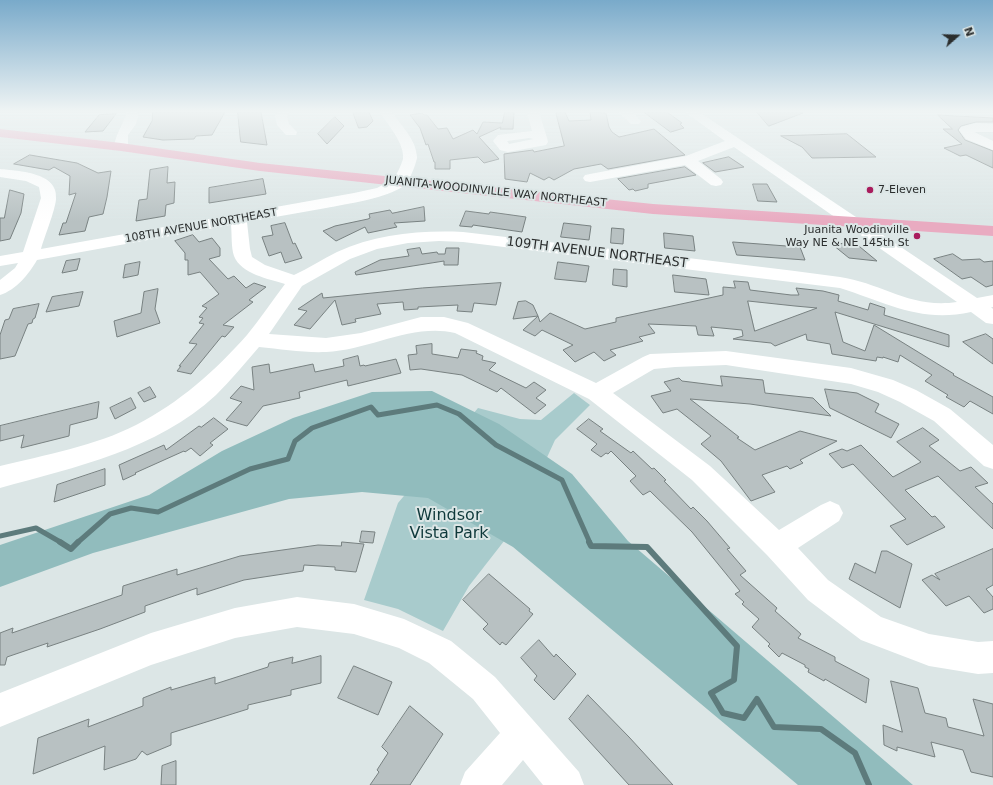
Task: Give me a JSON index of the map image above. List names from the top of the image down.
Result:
{
  "streets": {
    "main road": ["JUANITA-WOODINVILLE WAY NORTHEAST"],
    "street": ["108TH AVENUE NORTHEAST", "109TH AVENUE NORTHEAST"]
  },
  "crossings": [
    ["JUANITA-WOODINVILLE WAY NORTHEAST", "108TH AVENUE NORTHEAST"]
  ],
  "parks": ["Windsor Vista Park"],
  "places": ["7-Eleven", "Juanita Woodinville Way NE & NE 145th St"],
  "north": "right"
}
